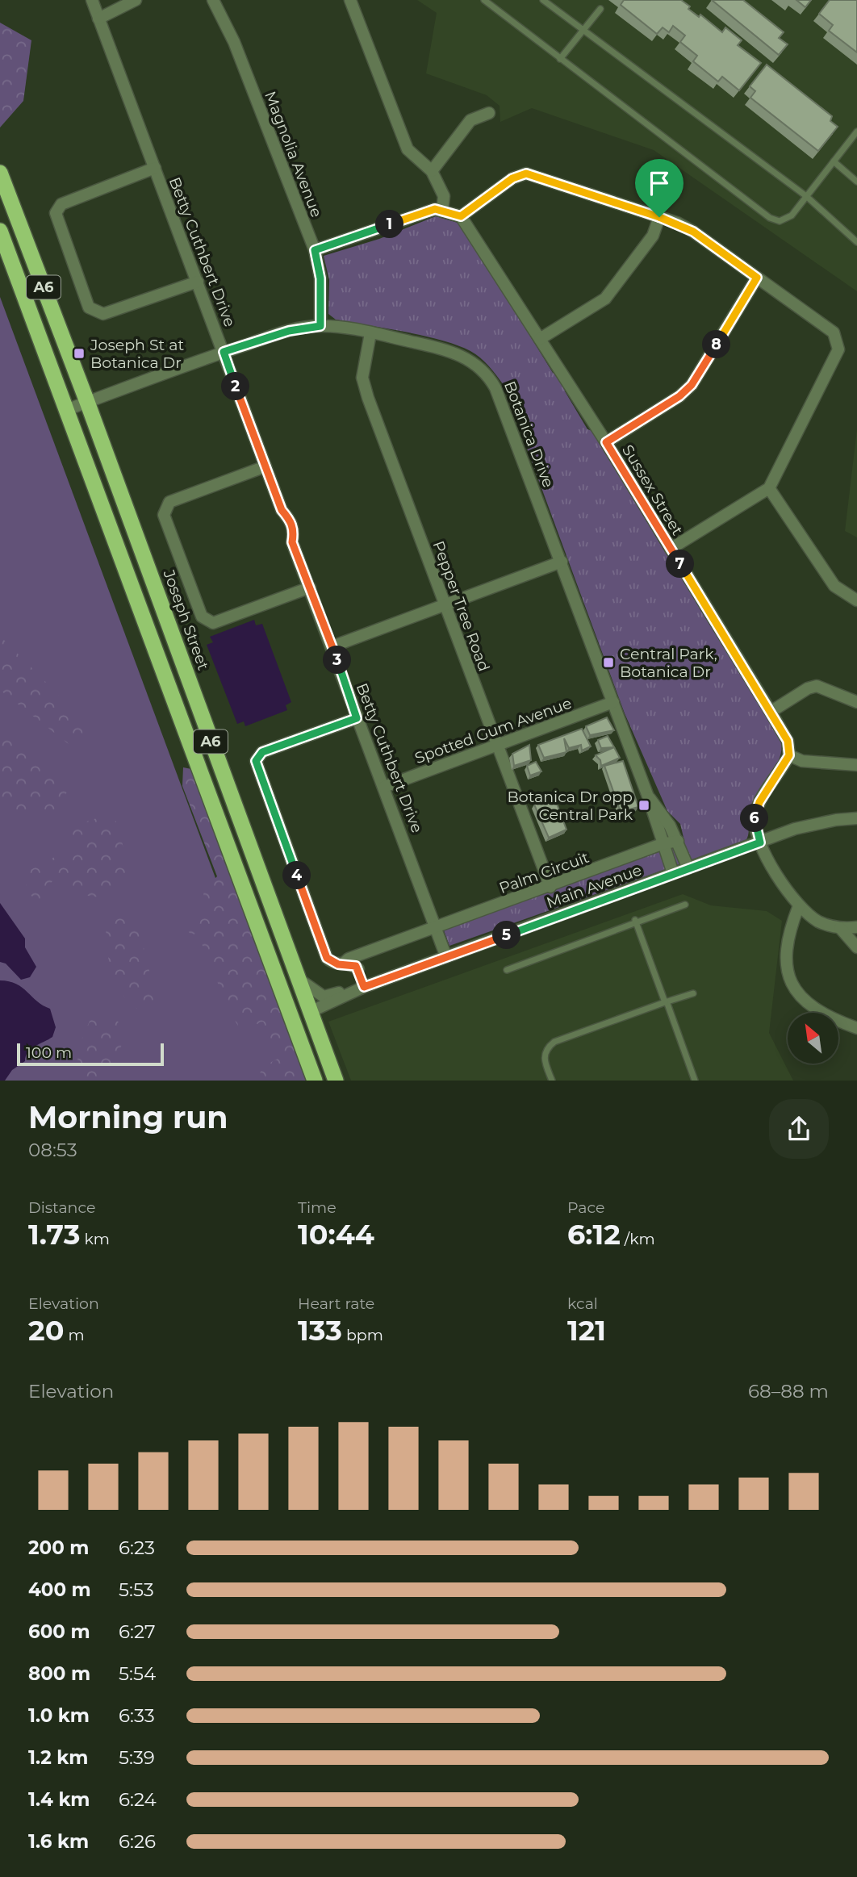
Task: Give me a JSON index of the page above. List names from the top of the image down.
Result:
{
  "streets": {
    "highway": ["A6", "Joseph Street"],
    "street": [
      "Magnolia Avenue",
      "Betty Cuthbert Drive",
      "Botanica Drive",
      "Sussex Street",
      "Pepper Tree Road",
      "Spotted Gum Avenue",
      "Palm Circuit",
      "Main Avenue"
    ]
  },
  "crossings": [
    ["Magnolia Avenue", "Botanica Drive"],
    ["Betty Cuthbert Drive", "Botanica Drive"],
    ["Betty Cuthbert Drive", "Spotted Gum Avenue"],
    ["Betty Cuthbert Drive", "Palm Circuit"],
    ["Betty Cuthbert Drive", "Main Avenue"],
    ["A6", "Botanica Drive"],
    ["Botanica Drive", "Pepper Tree Road"],
    ["Botanica Drive", "Joseph Street"],
    ["Botanica Drive", "Spotted Gum Avenue"],
    ["Botanica Drive", "Palm Circuit"],
    ["Botanica Drive", "Main Avenue"],
    ["Pepper Tree Road", "Spotted Gum Avenue"],
    ["Pepper Tree Road", "Palm Circuit"],
    ["Joseph Street", "Main Avenue"]
  ],
  "places": {
    "transit": ["Joseph St at Botanica Dr", "Central Park, Botanica Dr", "Botanica Dr opp Central Park"]
  },
  "scale_bar": "100 m",
  "north": "top left",
  "page": {
    "pins": [
      "1",
      "8",
      "2",
      "7",
      "3",
      "6",
      "4",
      "5"
    ],
    "scale": "100 m",
    "heading": ["Morning run", "08:53"],
    "stats": [
      ["Distance", "1.73 km"],
      ["Time", "10:44"],
      ["Pace", "6:12 /km"],
      ["Elevation", "20 m"],
      ["Heart rate", "133 bpm"],
      ["kcal", "121"]
    ],
    "chart": ["Elevation", "68–88 m"],
    "list": [
      {
        "name": "200 m",
        "note": "6:23"
      },
      {
        "name": "400 m",
        "note": "5:53"
      },
      {
        "name": "600 m",
        "note": "6:27"
      },
      {
        "name": "800 m",
        "note": "5:54"
      },
      {
        "name": "1.0 km",
        "note": "6:33"
      },
      {
        "name": "1.2 km",
        "note": "5:39"
      },
      {
        "name": "1.4 km",
        "note": "6:24"
      },
      {
        "name": "1.6 km",
        "note": "6:26"
      }
    ]
  }
}
